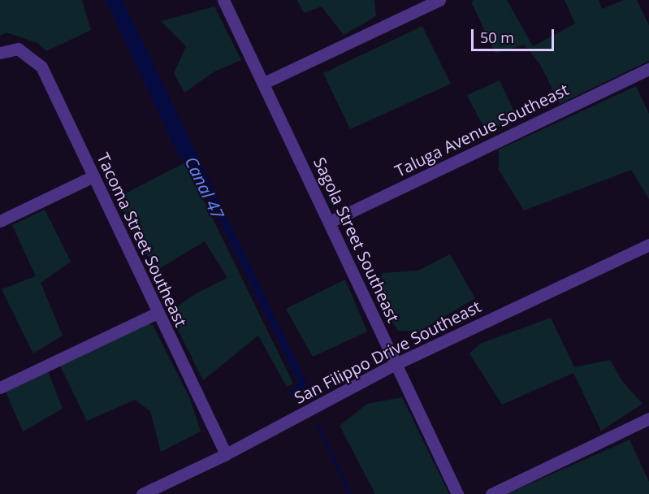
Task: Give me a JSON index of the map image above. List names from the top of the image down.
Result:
{
  "streets": {
    "street": [
      "Taluga Avenue Southeast",
      "Tacoma Street Southeast",
      "Sagola Street Southeast",
      "San Filippo Drive Southeast"
    ]
  },
  "crossings": [
    ["Taluga Avenue Southeast", "Sagola Street Southeast"],
    ["Tacoma Street Southeast", "San Filippo Drive Southeast"],
    ["Sagola Street Southeast", "San Filippo Drive Southeast"]
  ],
  "water": ["Canal 47"],
  "scale_bar": "50 m"
}
